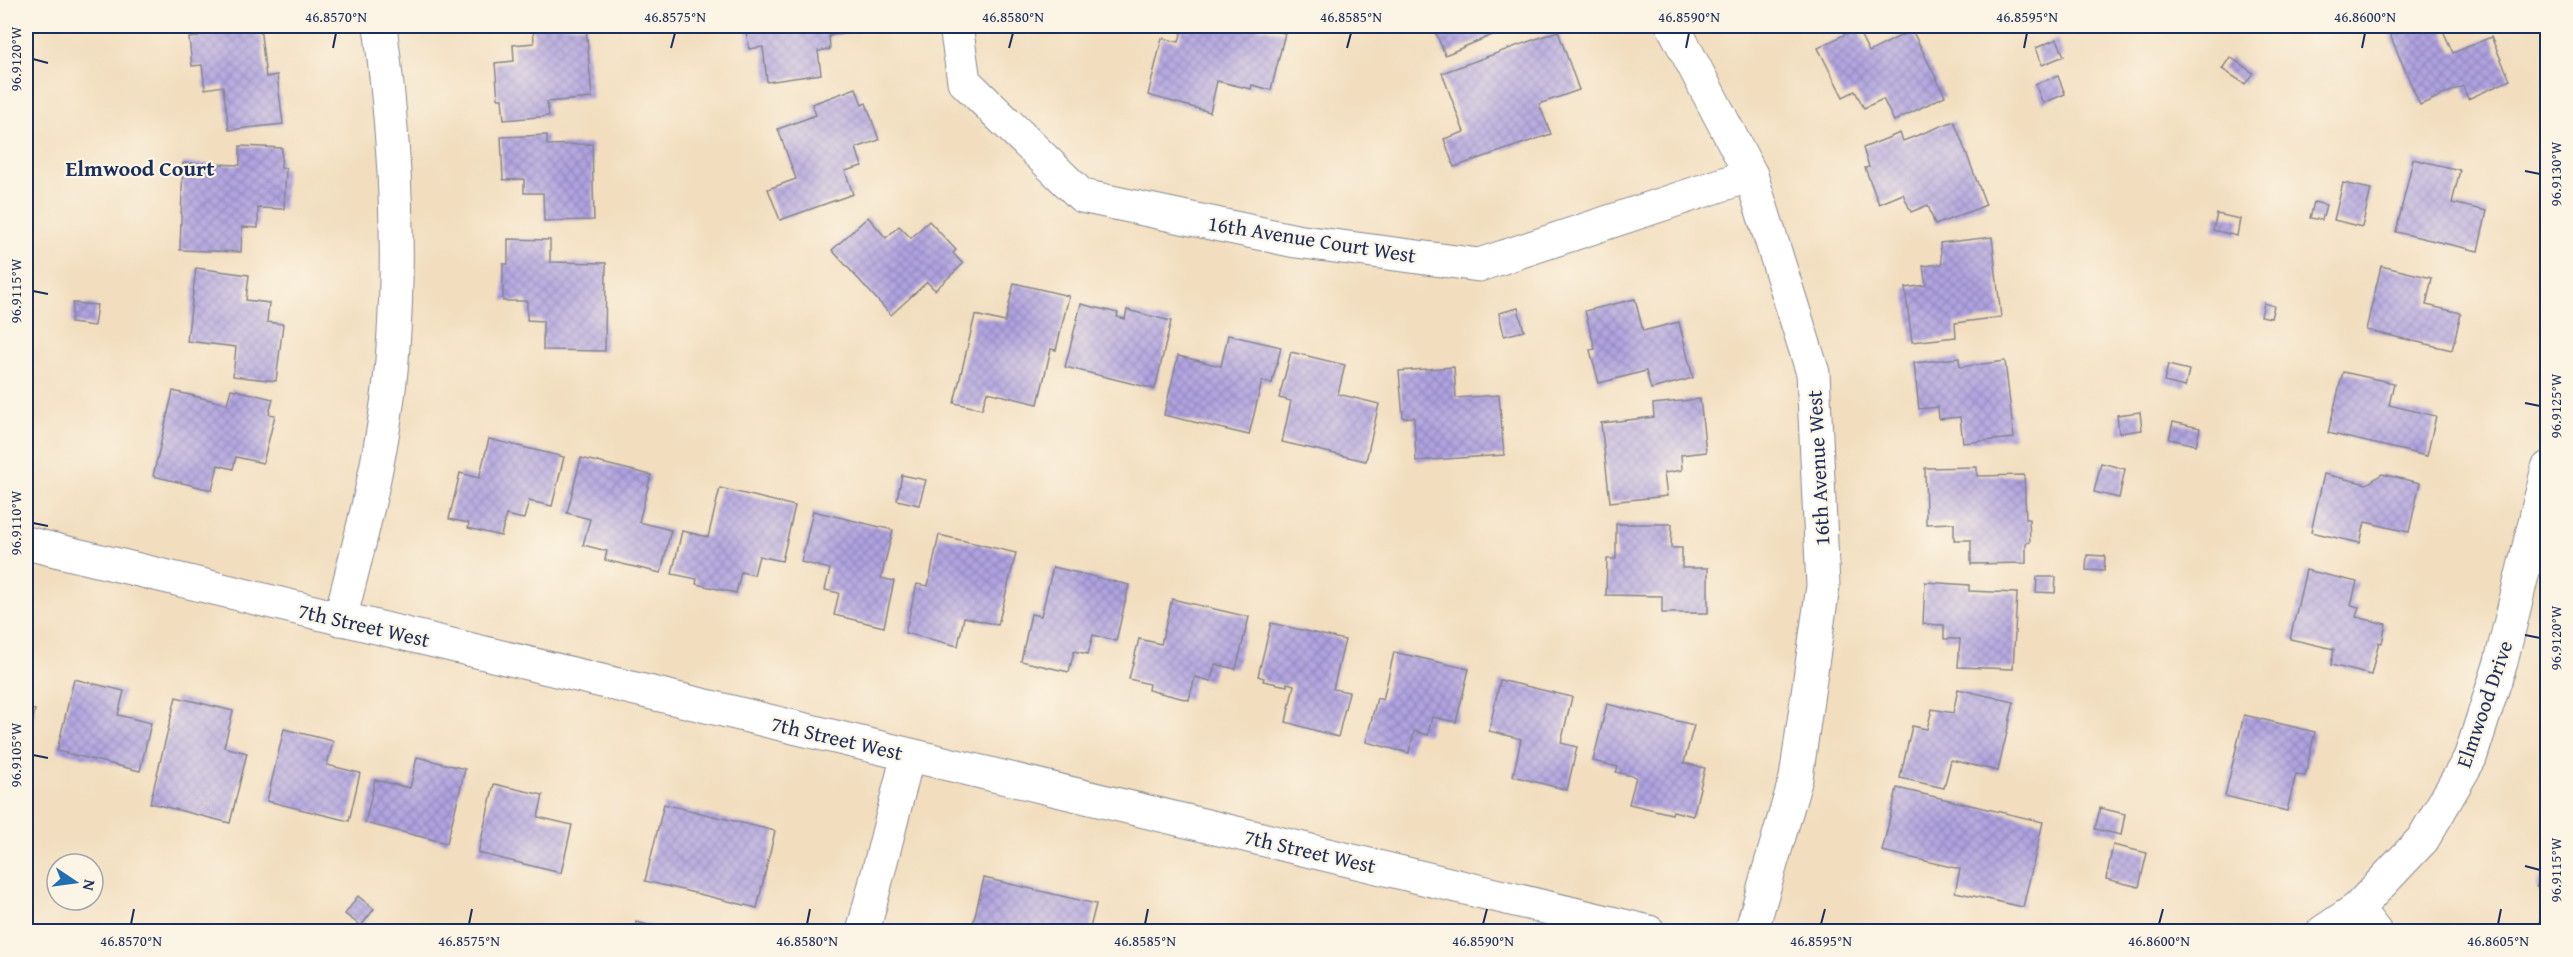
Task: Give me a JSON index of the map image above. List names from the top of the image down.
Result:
{
  "streets": {
    "street": [
      "16th Avenue Court West",
      "16th Avenue West",
      "7th Street West",
      "Elmwood Drive"
    ]
  },
  "crossings": [
    ["16th Avenue Court West", "16th Avenue West"]
  ],
  "districts": ["Elmwood Court"],
  "north": "right",
  "coordinates": [
    "46.8570°N",
    "46.8575°N",
    "46.8580°N",
    "46.8585°N",
    "46.8590°N",
    "46.8595°N",
    "46.8600°N",
    "96.9120°W",
    "96.9130°W",
    "96.9115°W",
    "96.9125°W",
    "96.9110°W",
    "96.9105°W",
    "46.8605°N"
  ]
}
